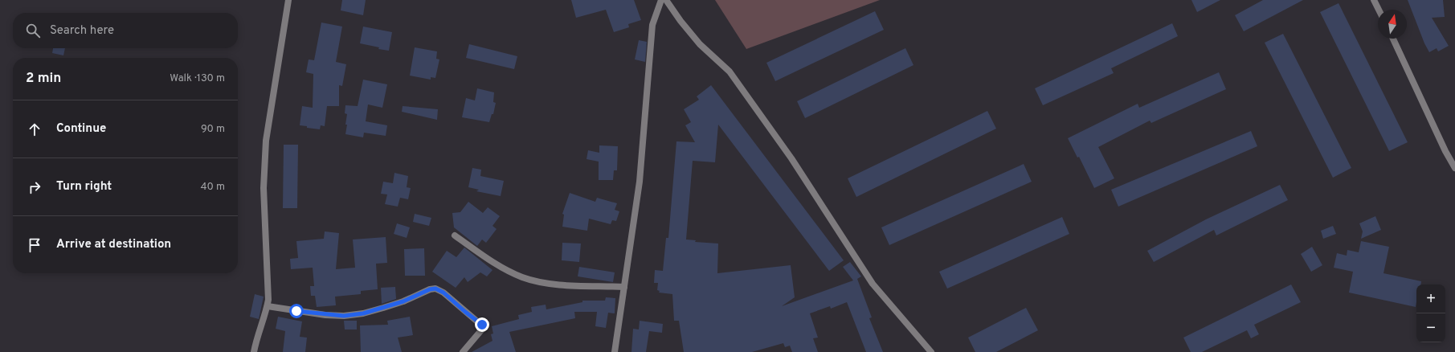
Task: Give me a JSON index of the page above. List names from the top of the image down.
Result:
{
  "north": "top",
  "page": {
    "search": "Search here",
    "heading": ["2 min", "Walk · 130 m"],
    "list": [
      ["Continue", "90 m"],
      ["Turn right", "40 m"],
      "Arrive at destination"
    ],
    "map_buttons": ["+", "−"]
  }
}
